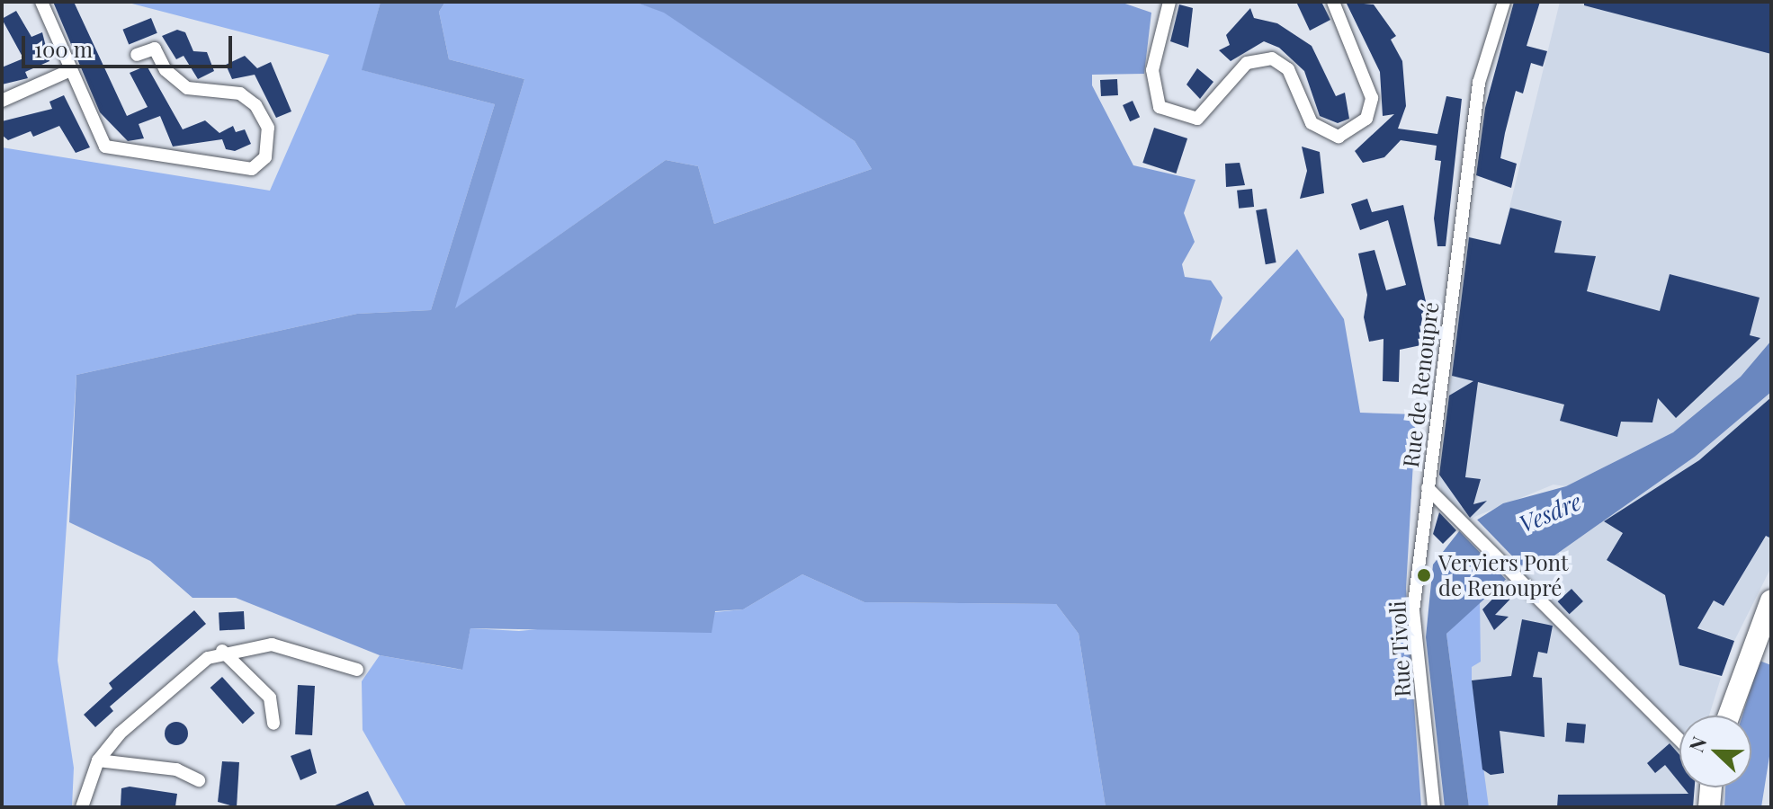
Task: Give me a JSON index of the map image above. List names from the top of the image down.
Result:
{
  "streets": {
    "street": ["Rue de Renoupré", "Rue Tivoli"]
  },
  "crossings": [
    ["Rue de Renoupré", "Rue Tivoli"]
  ],
  "water": ["Vesdre"],
  "places": ["Verviers Pont de Renoupré"],
  "scale_bar": "100 m",
  "north": "left"
}
